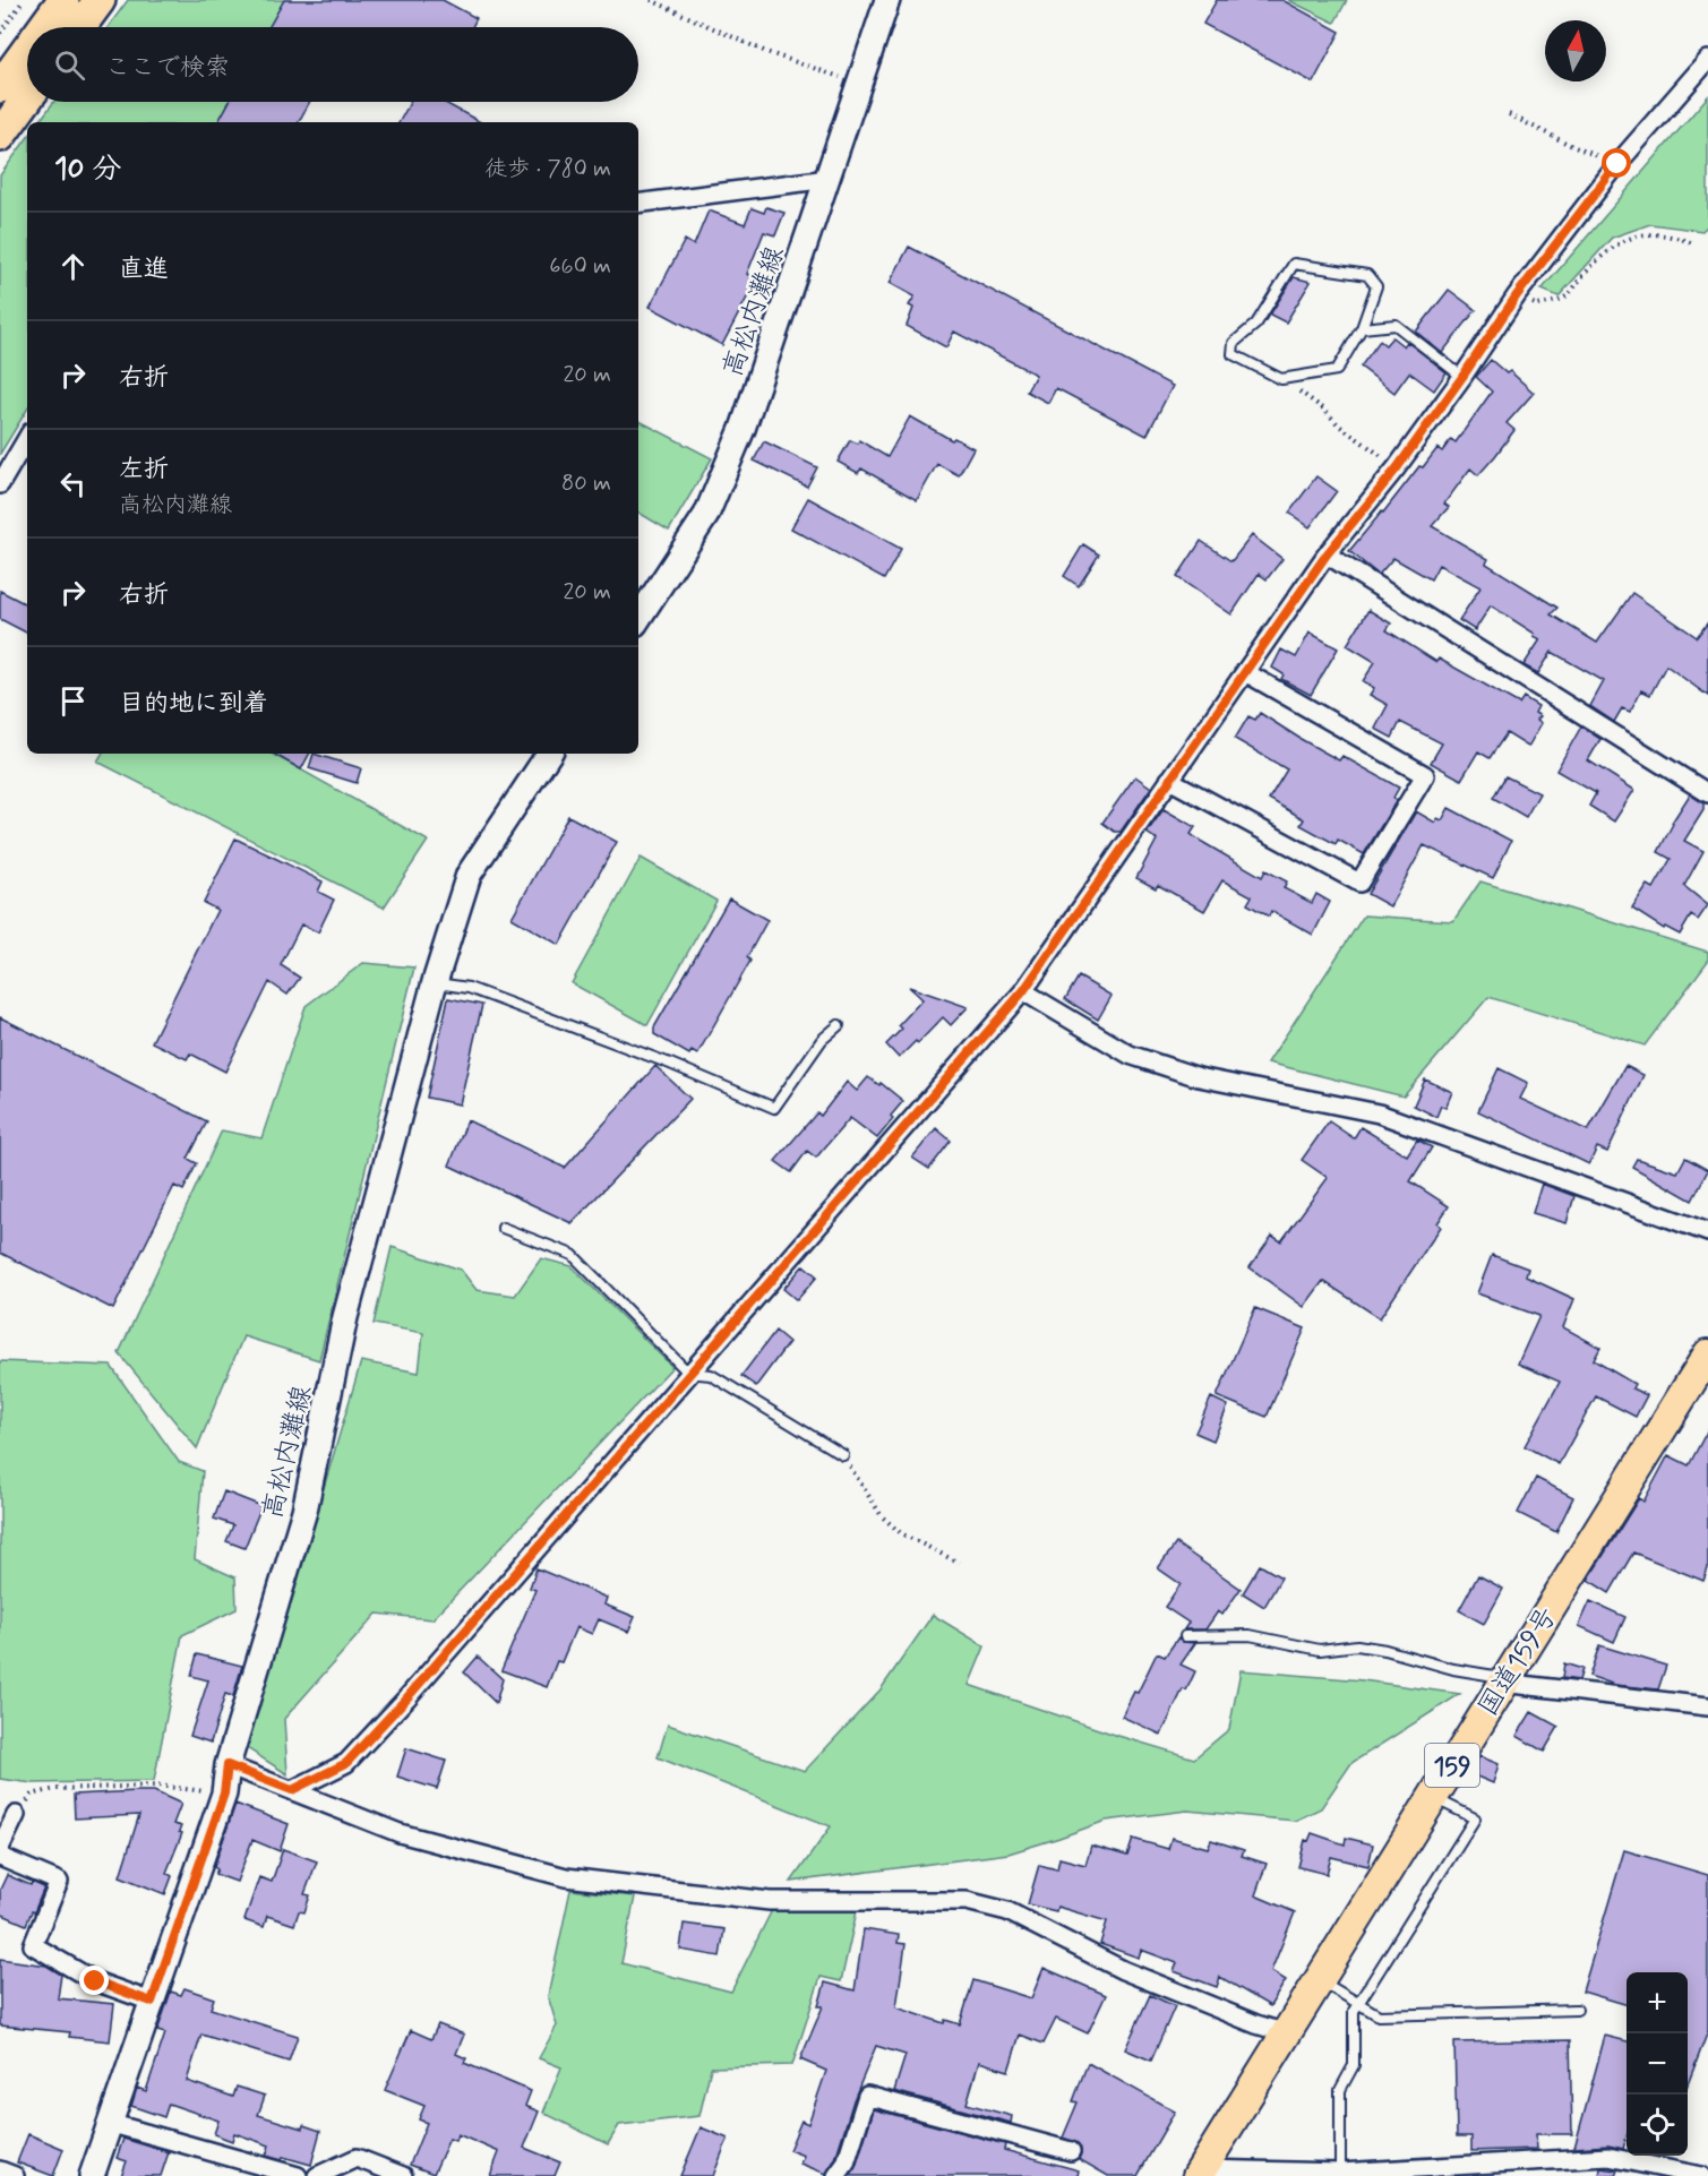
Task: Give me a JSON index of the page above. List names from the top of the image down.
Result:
{
  "streets": {
    "highway": ["国道159号", "159"],
    "main road": ["高松内灘線"]
  },
  "north": "top",
  "page": {
    "search": "ここで検索",
    "heading": ["10 分", "徒歩 · 780 m"],
    "list": [
      ["直進", "660 m"],
      ["右折", "20 m"],
      ["左折", "高松内灘線", "80 m"],
      ["右折", "20 m"],
      "目的地に到着"
    ],
    "map_buttons": ["+", "−"]
  }
}
